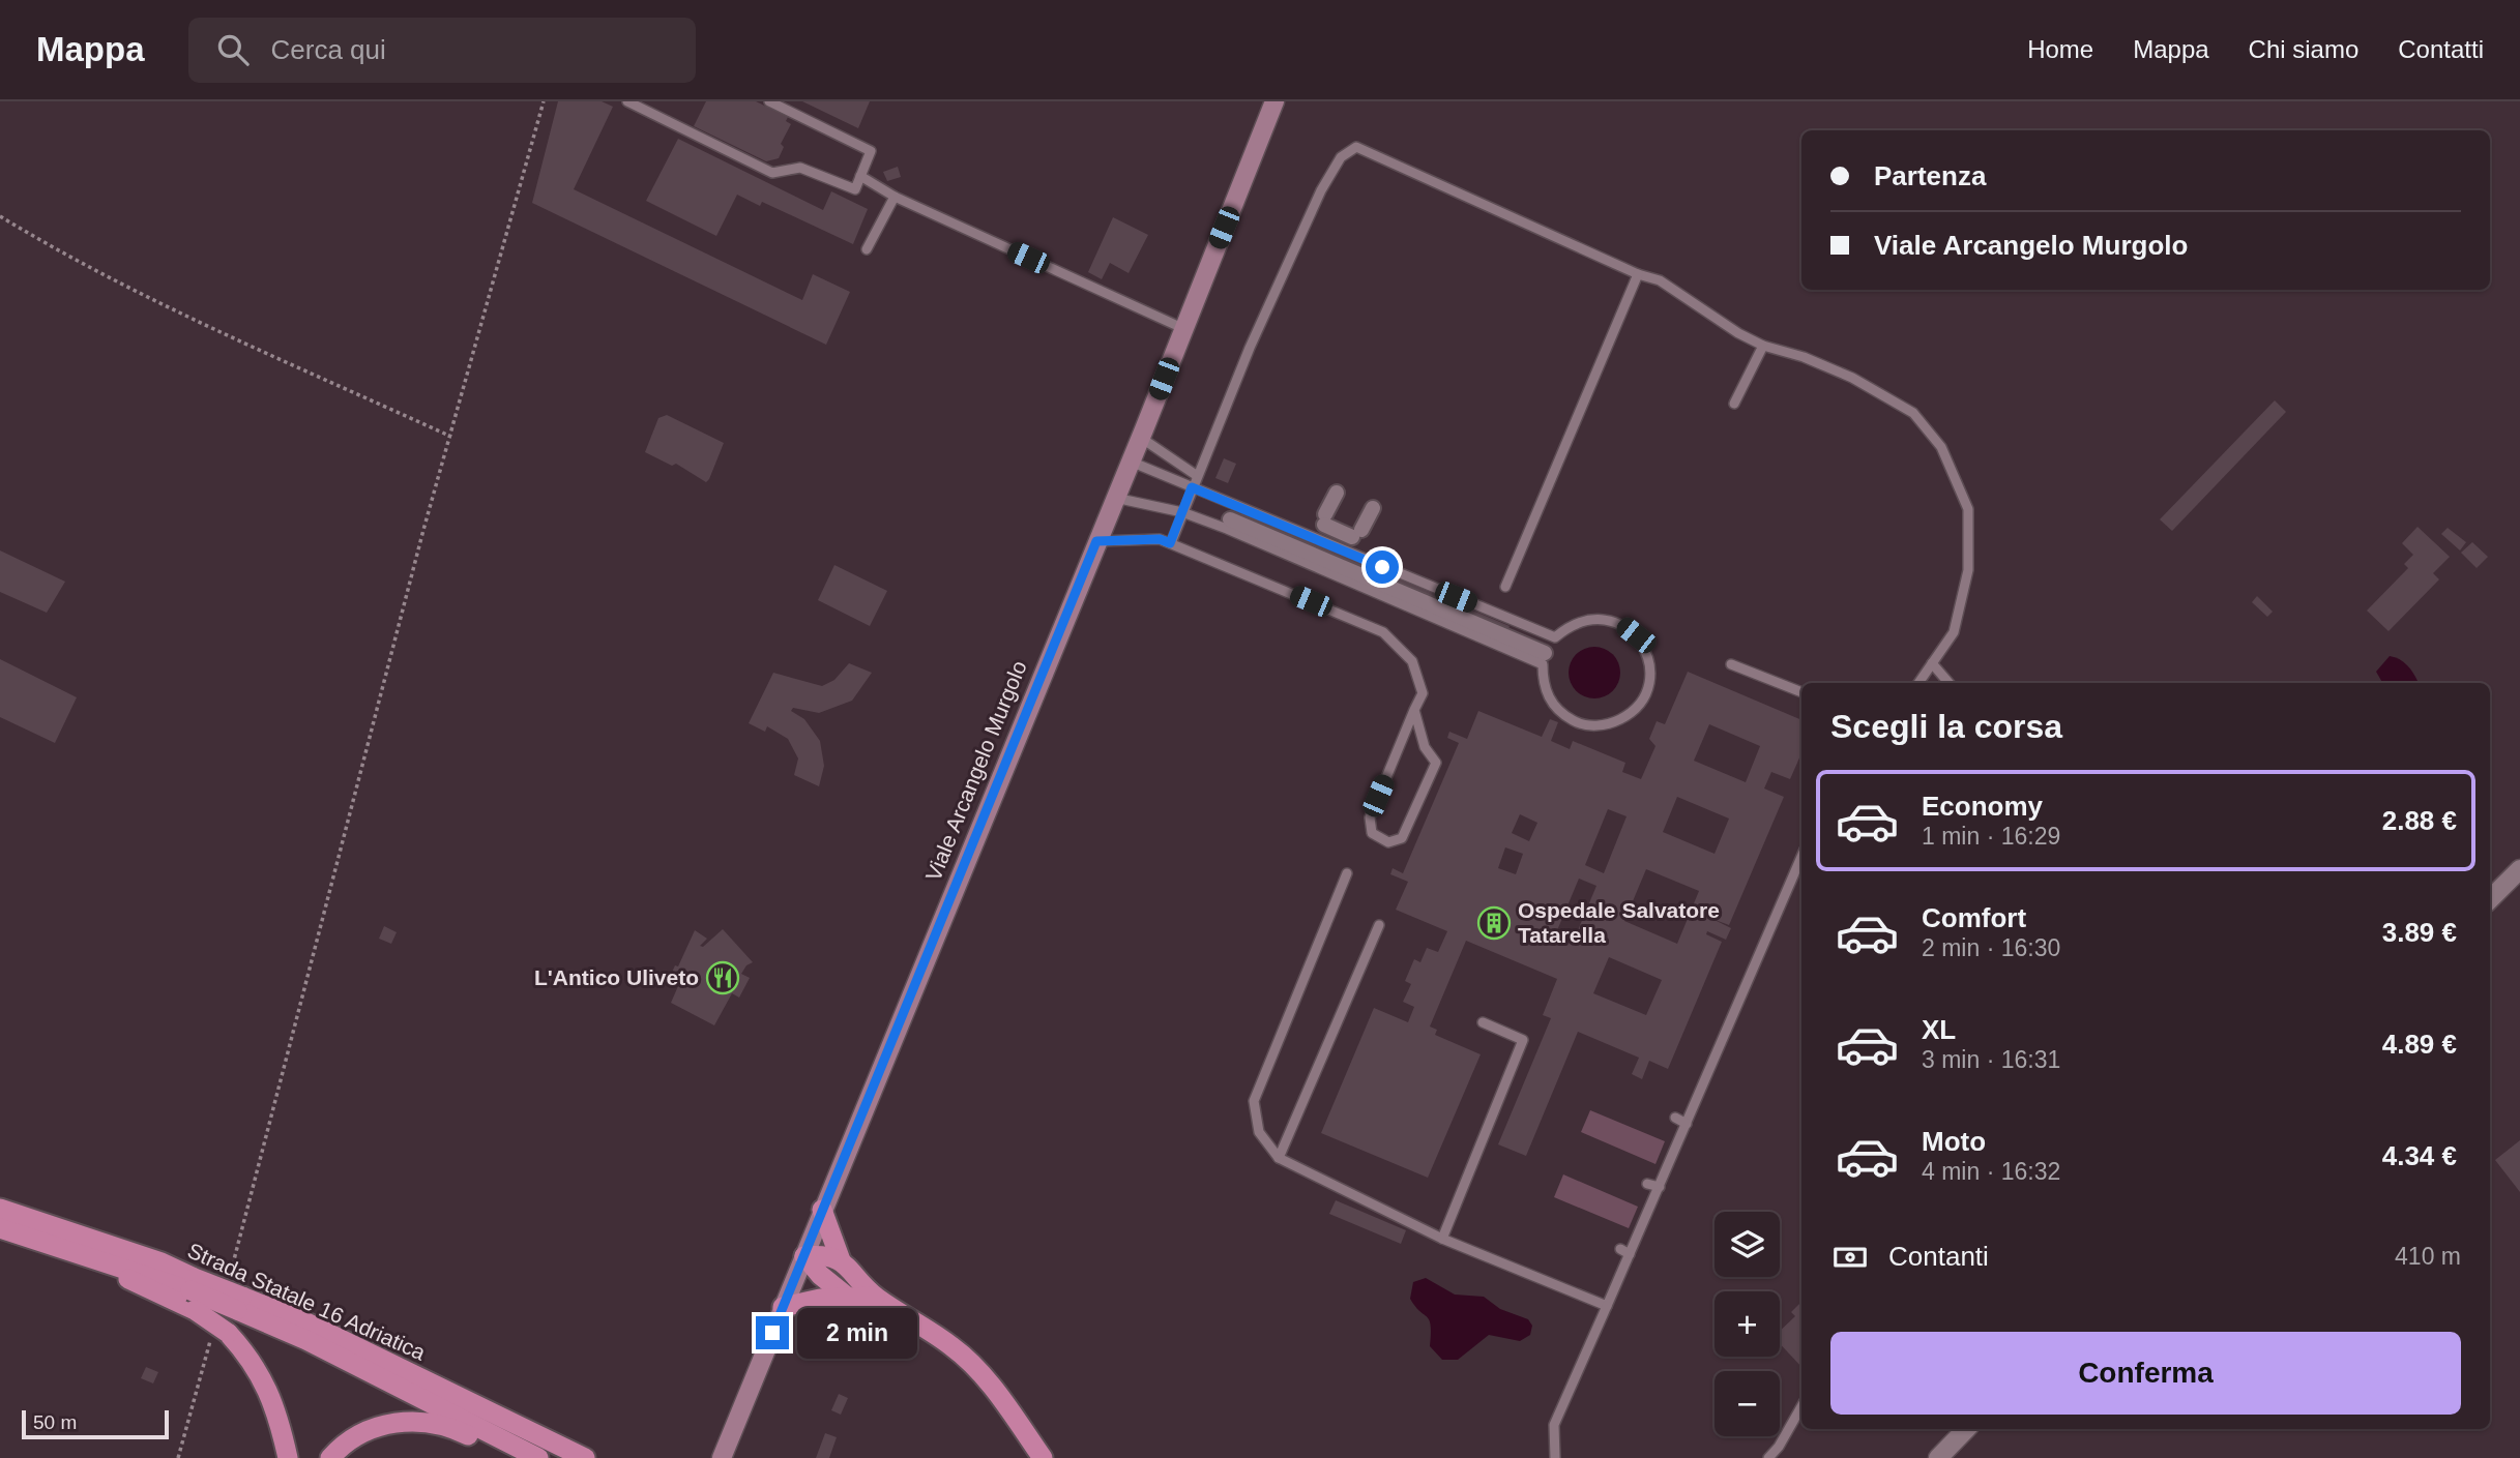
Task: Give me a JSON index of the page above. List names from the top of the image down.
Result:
{
  "streets": {
    "highway": ["Strada Statale 16 Adriatica"],
    "main road": ["Viale Arcangelo Murgolo"]
  },
  "places": {
    "building": ["Ospedale Salvatore Tatarella"],
    "restaurant": ["L'Antico Uliveto"]
  },
  "scale_bar": "50 m",
  "page": {
    "header": "Mappa",
    "search": "Cerca qui",
    "nav": [
      "Home",
      "Mappa",
      "Chi siamo",
      "Contatti"
    ],
    "banner": ["Partenza", "Viale Arcangelo Murgolo"],
    "heading": "Scegli la corsa",
    "list": [
      {
        "name": "Economy",
        "note": "1 min · 16:29",
        "value": "2.88 €"
      },
      {
        "name": "Comfort",
        "note": "2 min · 16:30",
        "value": "3.89 €"
      },
      {
        "name": "XL",
        "note": "3 min · 16:31",
        "value": "4.89 €"
      },
      {
        "name": "Moto",
        "note": "4 min · 16:32",
        "value": "4.34 €"
      }
    ],
    "map_buttons": ["+", "−"],
    "pay": ["Contanti", "410 m"],
    "bubble": "2 min",
    "buttons": "Conferma",
    "scale": "50 m"
  }
}
